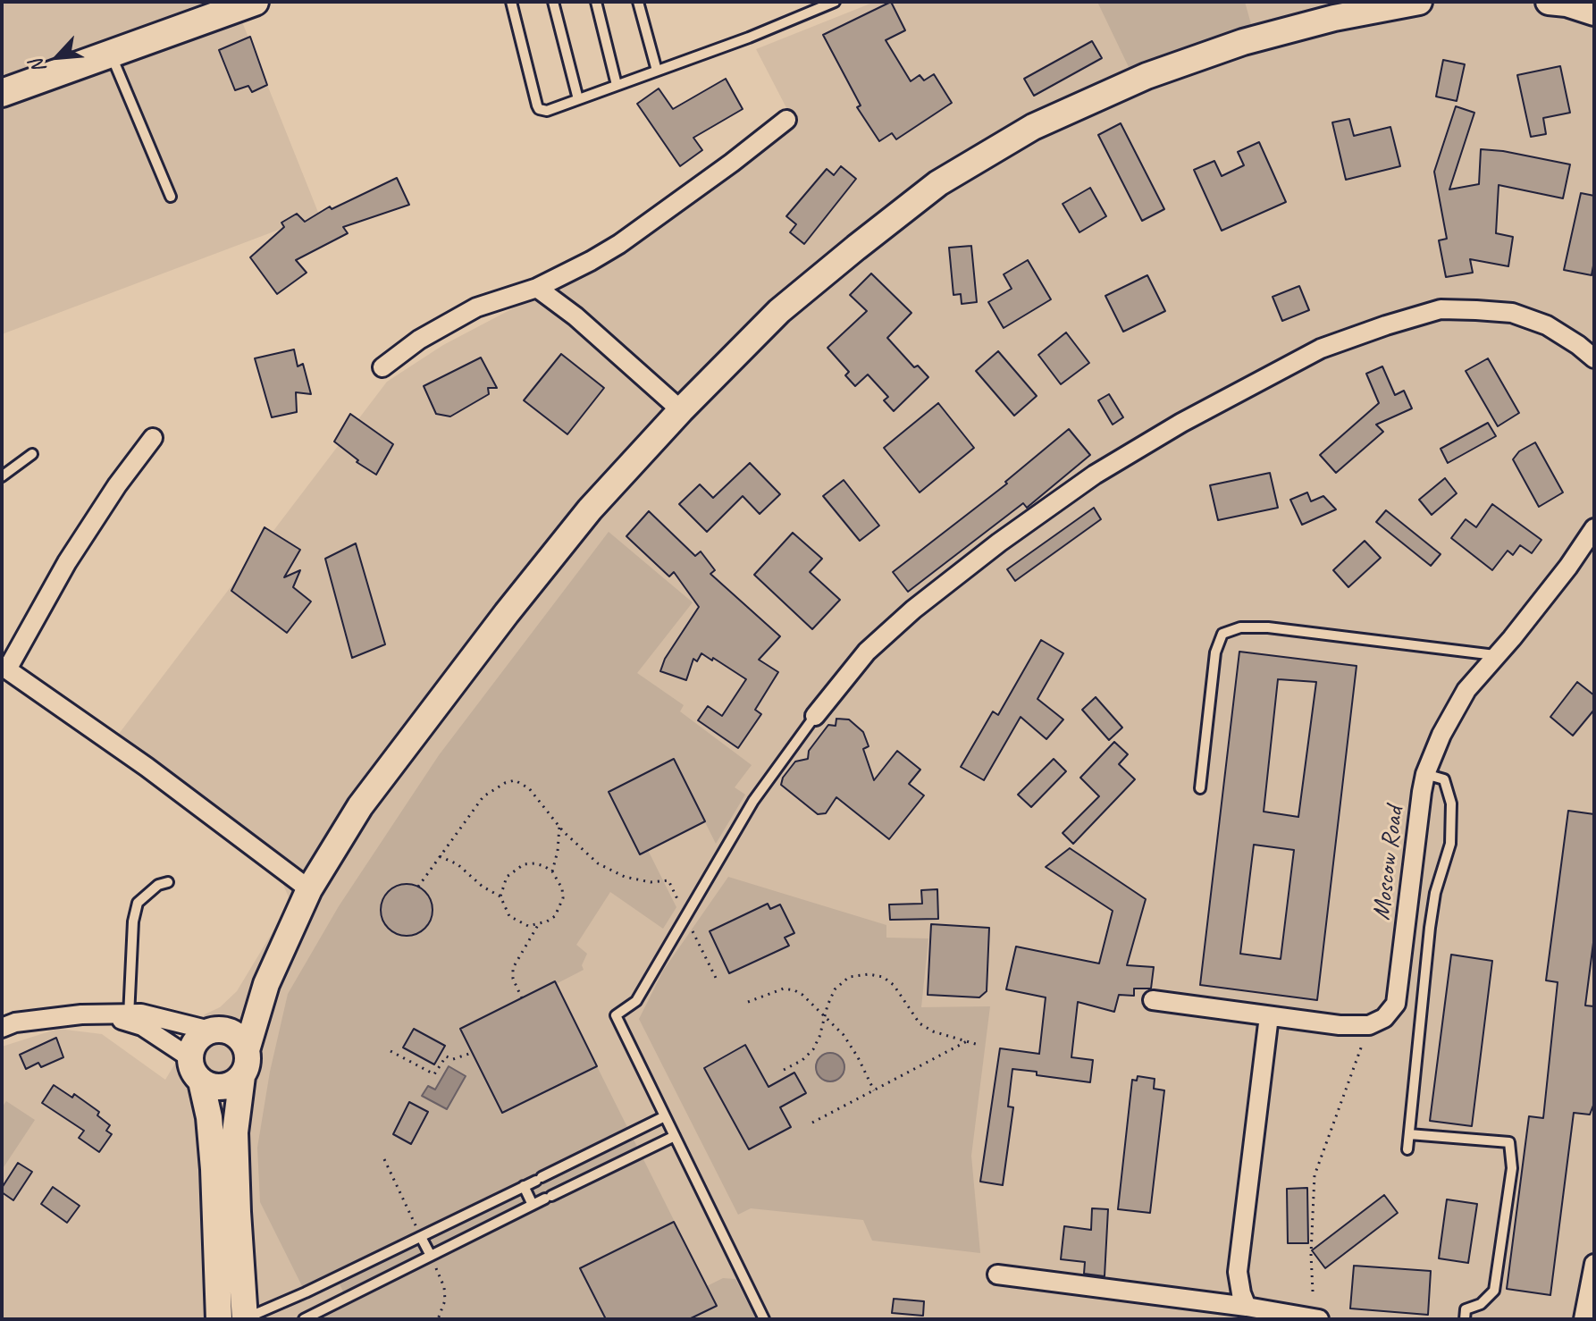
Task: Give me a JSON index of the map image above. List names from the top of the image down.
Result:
{
  "streets": {
    "street": ["Moscow Road"]
  },
  "north": "bottom left"
}
